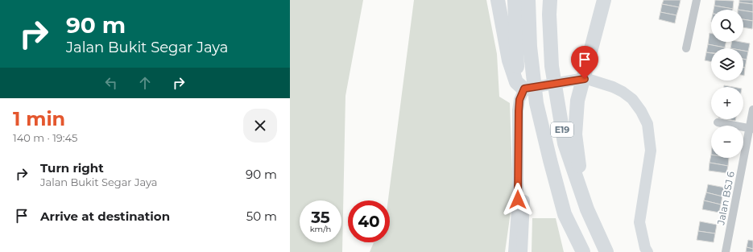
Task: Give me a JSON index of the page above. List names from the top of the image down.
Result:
{
  "streets": {
    "highway": ["E19"],
    "street": ["Jalan BSJ 6"]
  },
  "page": {
    "turn": ["90 m", "Jalan Bukit Segar Jaya"],
    "map_buttons": ["+", "−"],
    "heading": ["1 min", "140 m · 19:45"],
    "list": [
      {
        "name": "Turn right",
        "note": "Jalan Bukit Segar Jaya",
        "value": "90 m"
      },
      {
        "name": "Arrive at destination",
        "value": "50 m"
      }
    ],
    "speed": "35 km/h",
    "limit": "40"
  }
}
